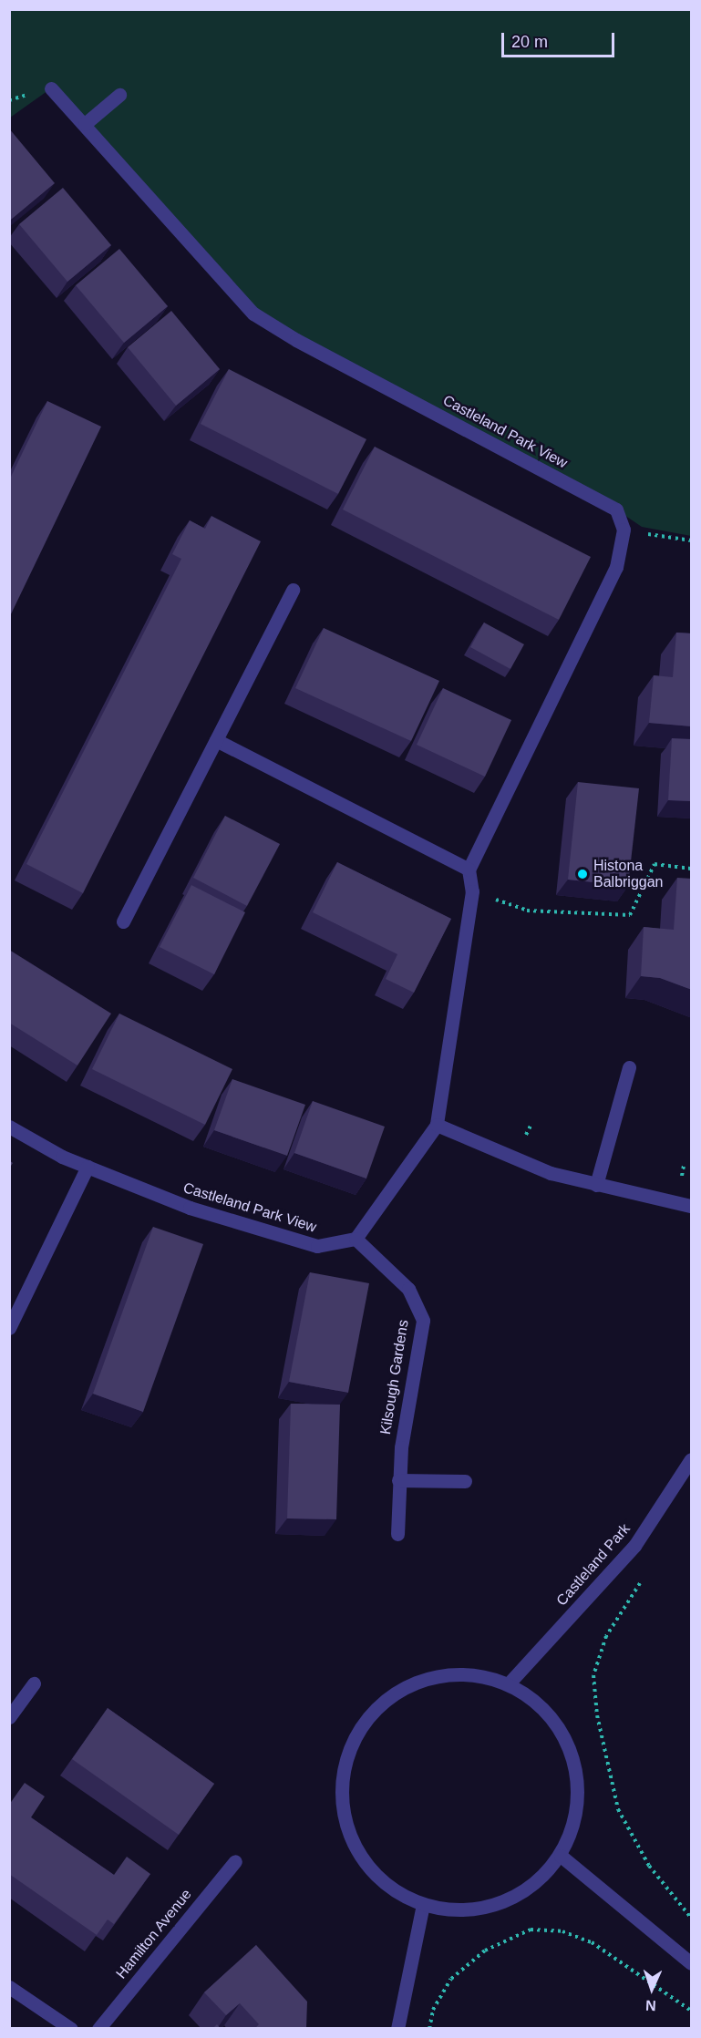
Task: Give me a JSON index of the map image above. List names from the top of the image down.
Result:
{
  "streets": {
    "street": [
      "Castleland Park View",
      "Kilsough Gardens",
      "Castleland Park",
      "Hamilton Avenue"
    ]
  },
  "crossings": [
    ["Castleland Park View", "Kilsough Gardens"]
  ],
  "places": ["Histona Balbriggan"],
  "scale_bar": "20 m",
  "north": "bottom"
}
